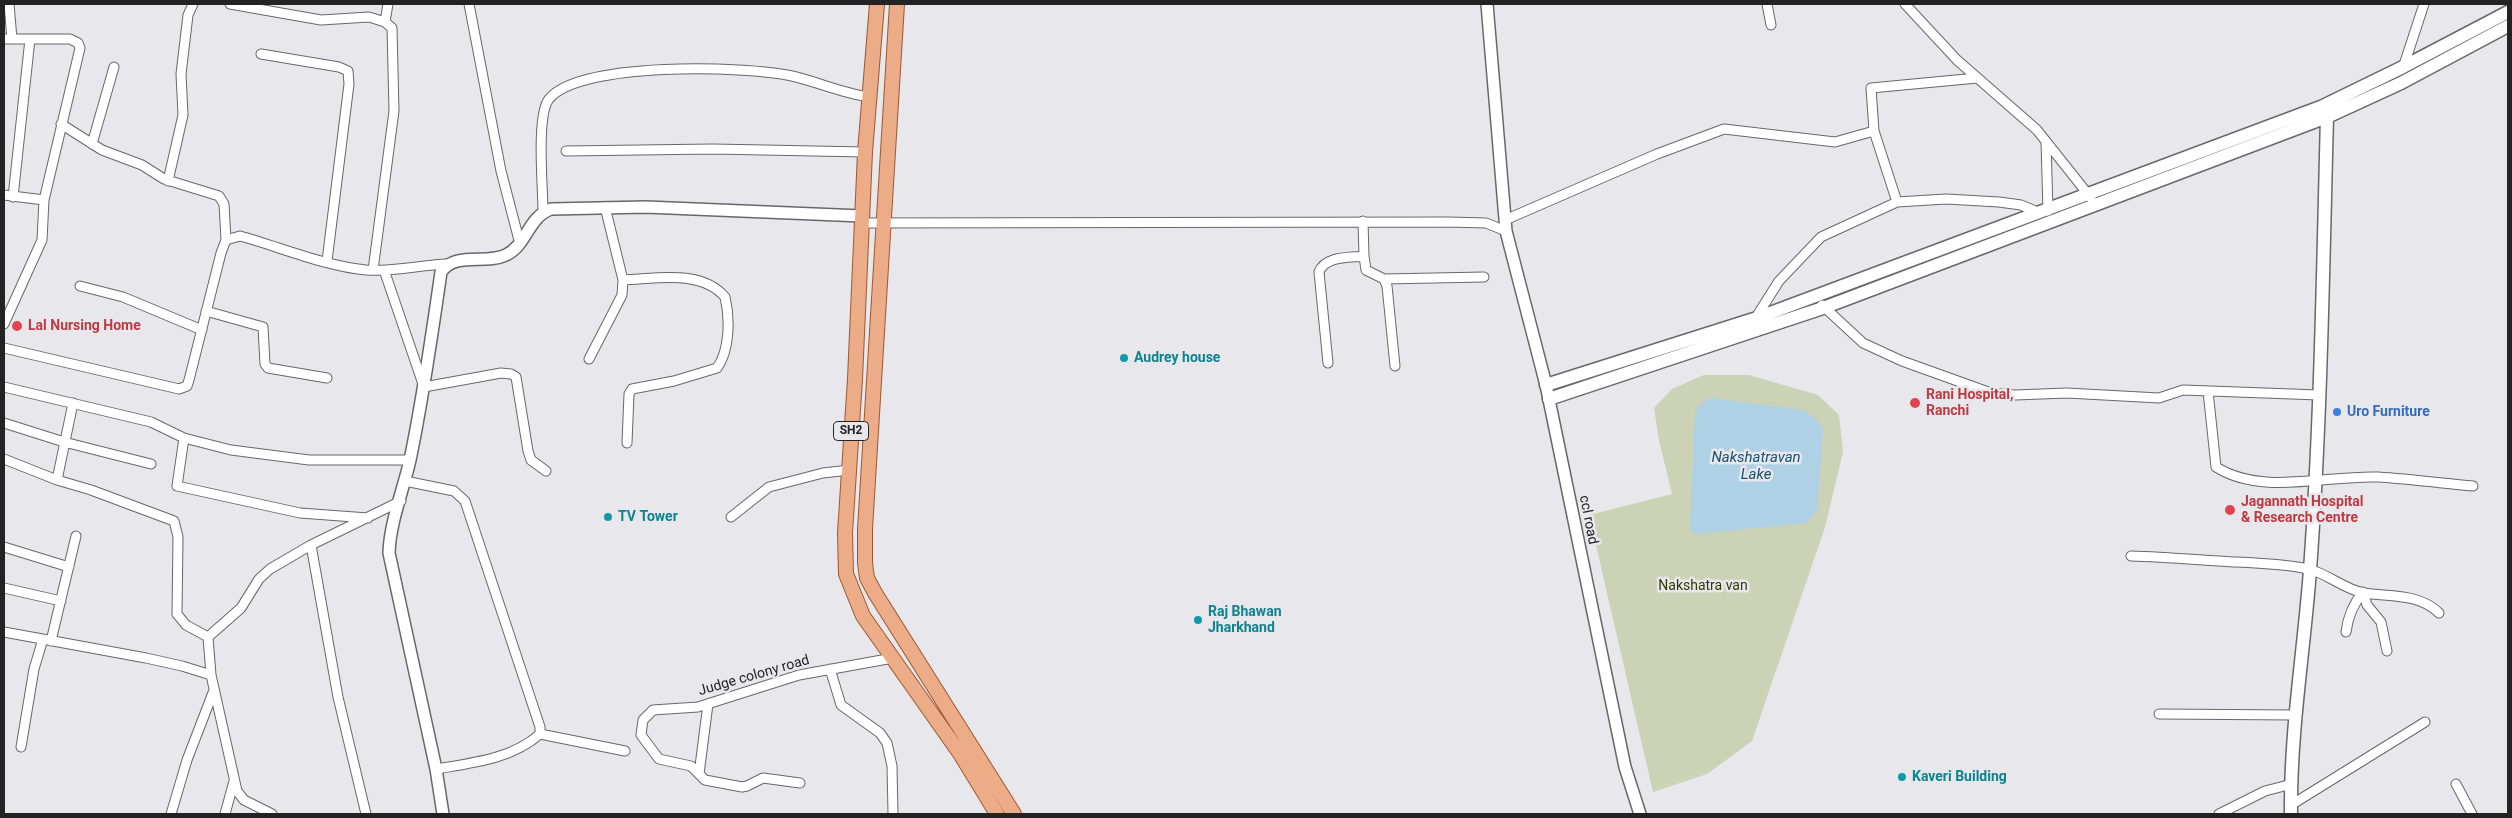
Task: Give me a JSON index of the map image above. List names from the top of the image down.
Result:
{
  "streets": {
    "main road": ["SH2"],
    "street": ["ccl road", "Judge colony road"]
  },
  "crossings": [
    ["SH2", "Judge colony road"]
  ],
  "water": ["Nakshatravan Lake"],
  "parks": ["Nakshatra van"],
  "places": [
    "Lal Nursing Home",
    "Audrey house",
    "Rani Hospital, Ranchi",
    "Uro Furniture",
    "Jagannath Hospital & Research Centre",
    "TV Tower",
    "Raj Bhawan Jharkhand",
    "Kaveri Building"
  ]
}
